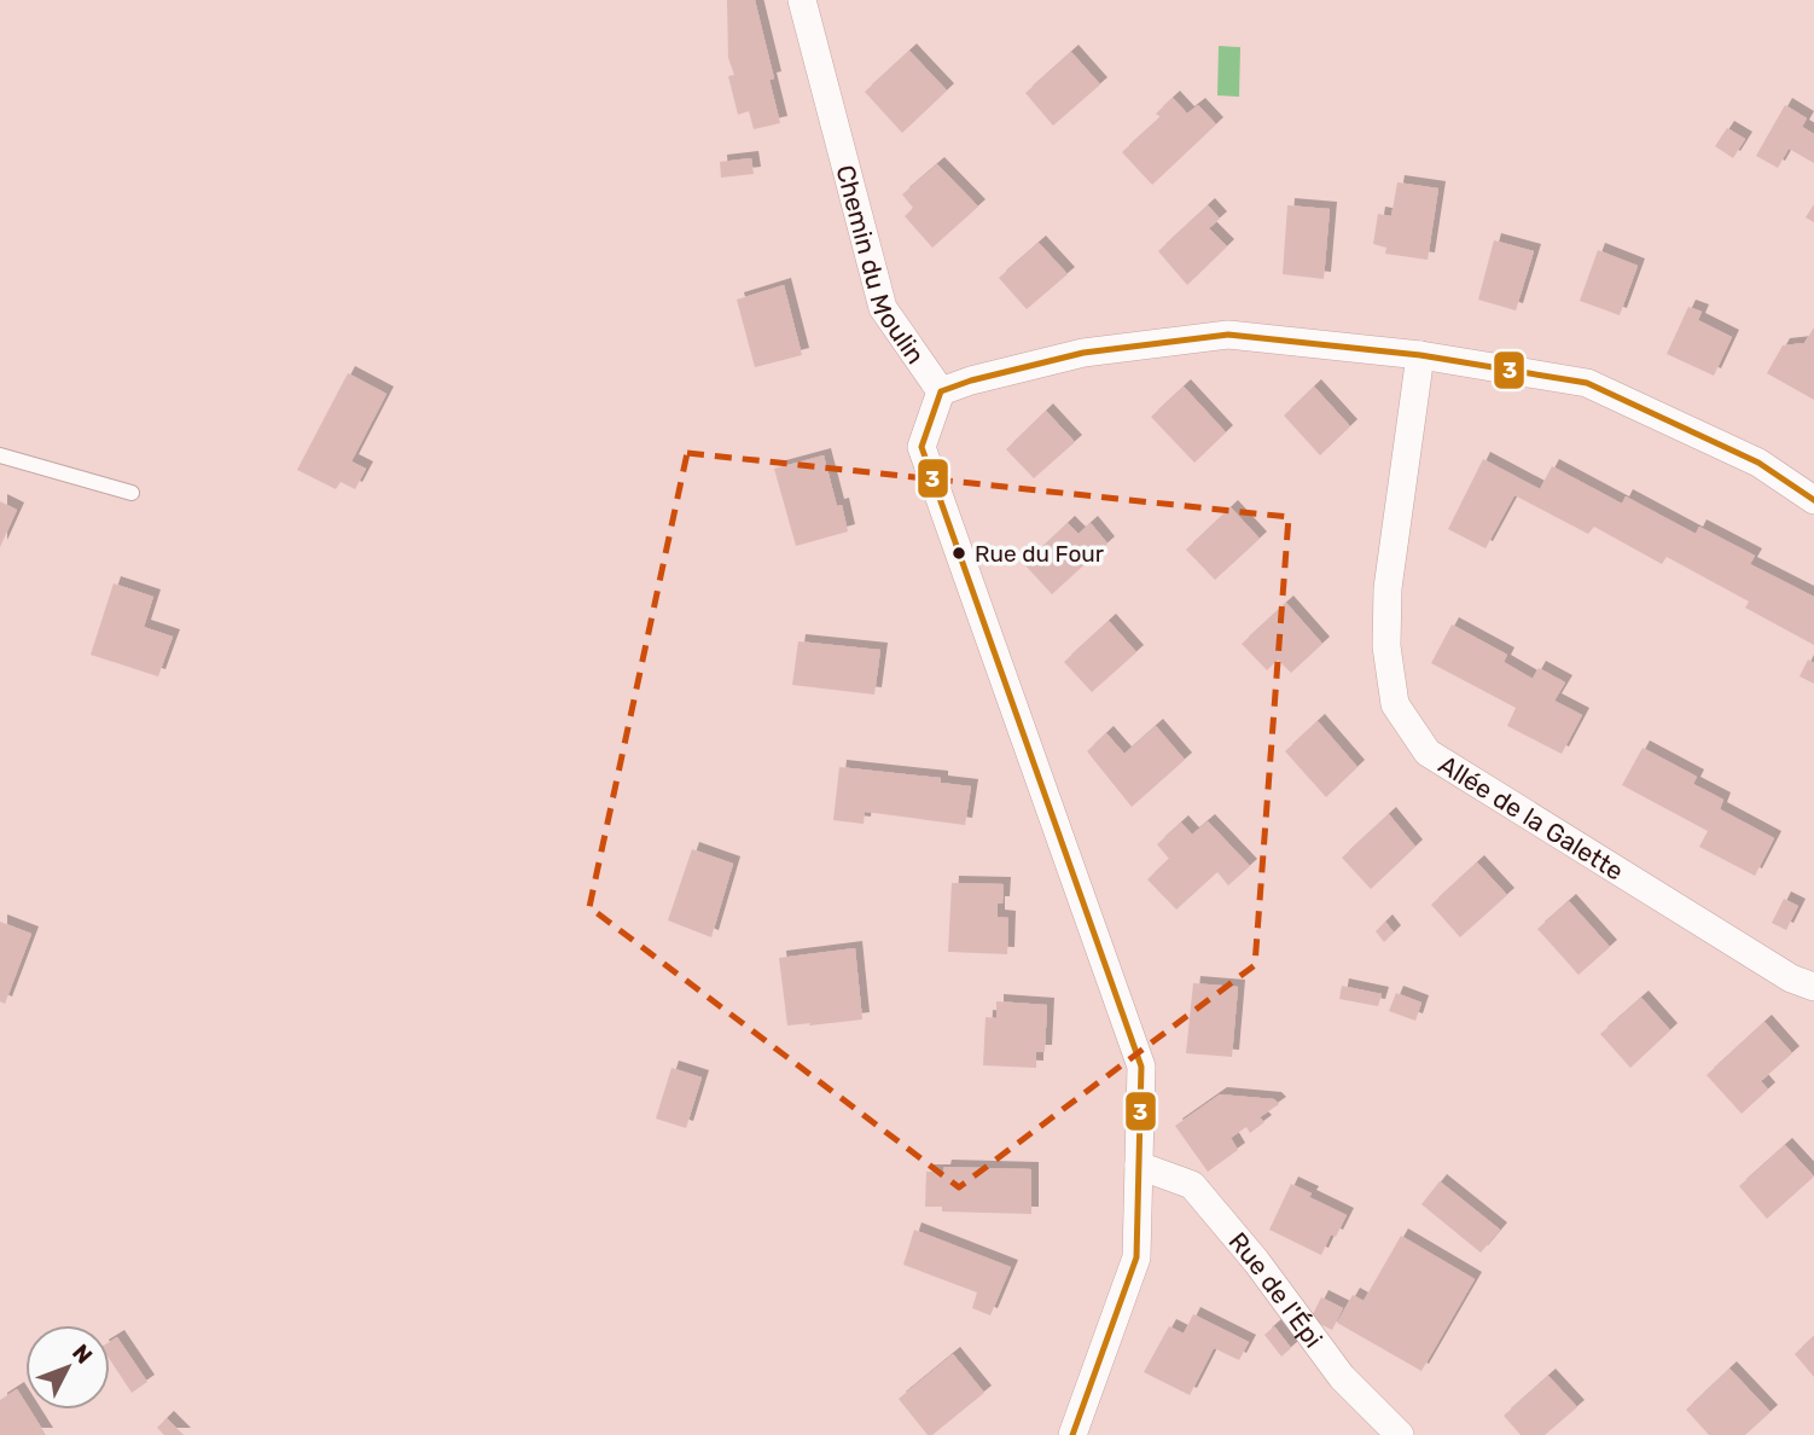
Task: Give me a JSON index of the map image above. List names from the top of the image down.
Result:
{
  "streets": {
    "street": ["Chemin du Moulin", "Allée de la Galette", "Rue de l'Épi"]
  },
  "crossings": [
    ["Chemin du Moulin", "Rue de l'Épi"]
  ],
  "places": ["Rue du Four"],
  "lines": ["transit line 3"],
  "north": "top right"
}
